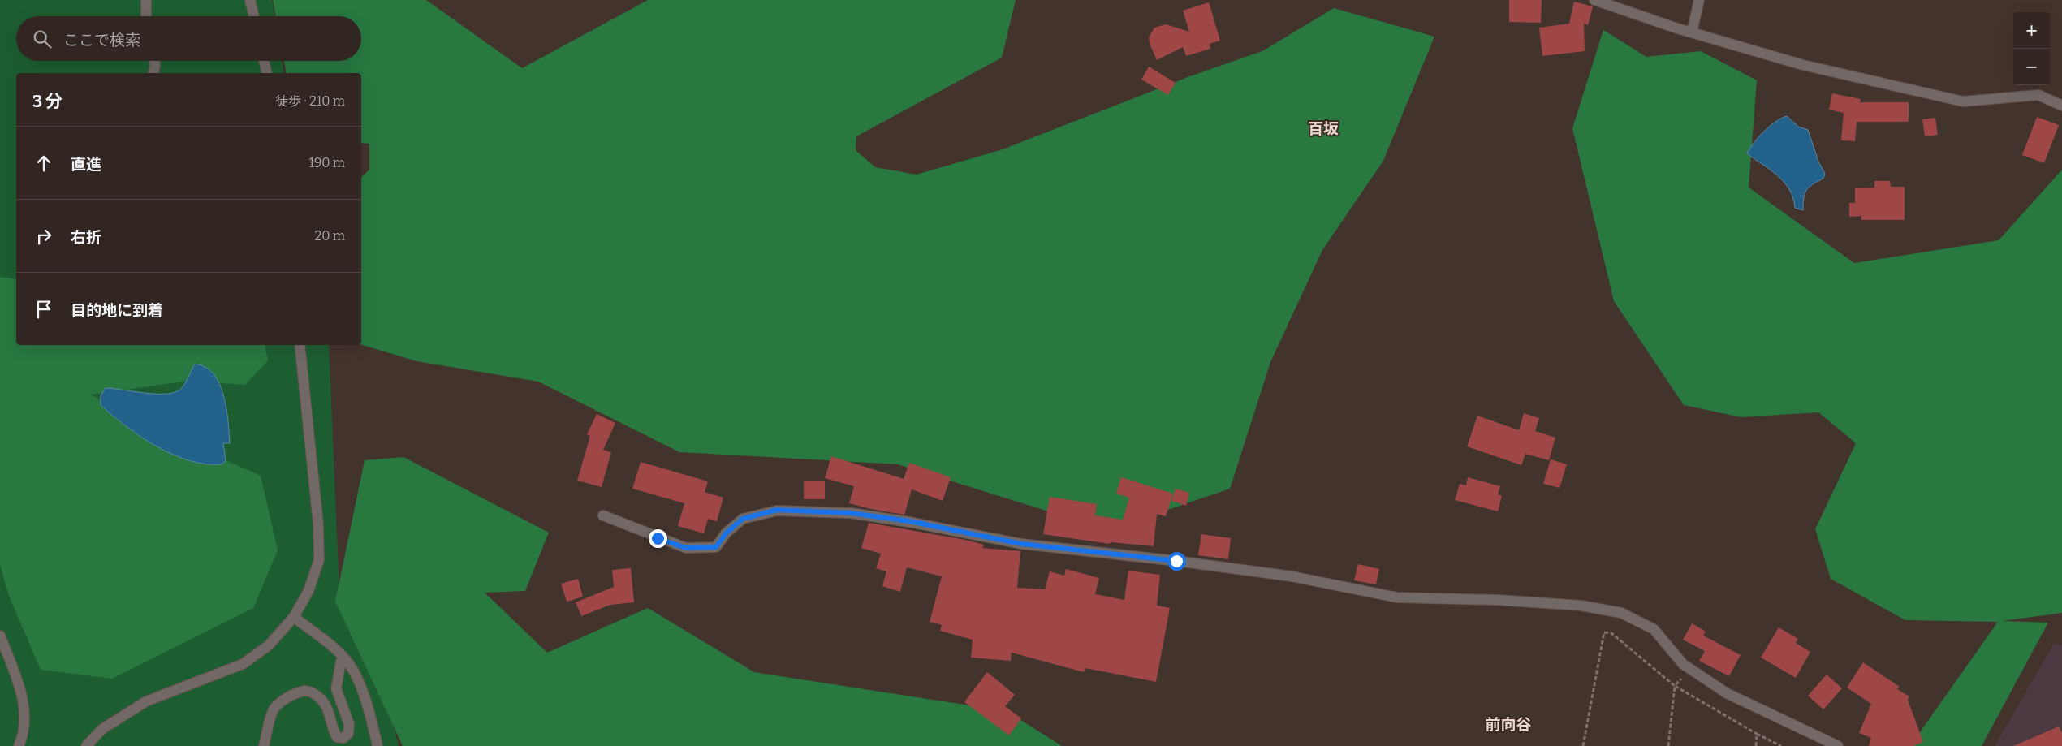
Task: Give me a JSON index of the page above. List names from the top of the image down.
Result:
{
  "districts": ["百坂", "前向谷"],
  "page": {
    "map_buttons": ["+", "−"],
    "search": "ここで検索",
    "heading": ["3 分", "徒歩 · 210 m"],
    "list": [
      ["直進", "190 m"],
      ["右折", "20 m"],
      "目的地に到着"
    ]
  }
}
